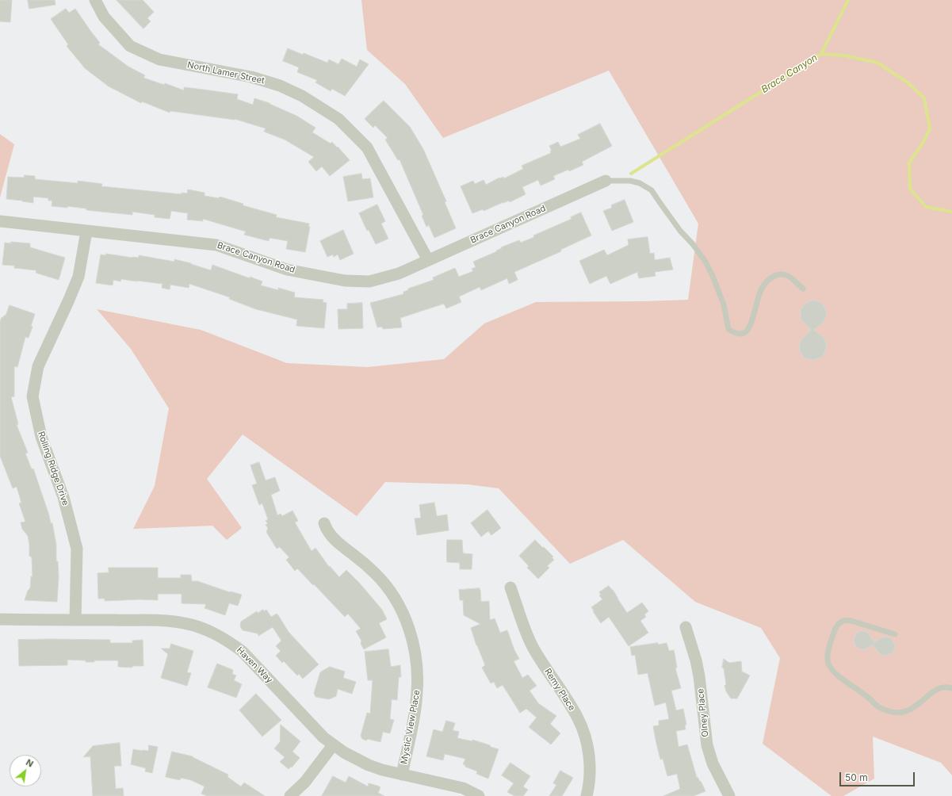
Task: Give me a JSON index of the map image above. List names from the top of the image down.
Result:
{
  "streets": {
    "street": [
      "North Lamer Street",
      "Brace Canyon Road",
      "Rolling Ridge Drive",
      "Haven Way",
      "Remy Place",
      "Olney Place",
      "Mystic View Place"
    ]
  },
  "crossings": [
    ["North Lamer Street", "Brace Canyon Road"],
    ["Brace Canyon Road", "Rolling Ridge Drive"],
    ["Rolling Ridge Drive", "Haven Way"],
    ["Haven Way", "Mystic View Place"]
  ],
  "water": ["Brace Canyon"],
  "scale_bar": "50 m",
  "north": "top right"
}
